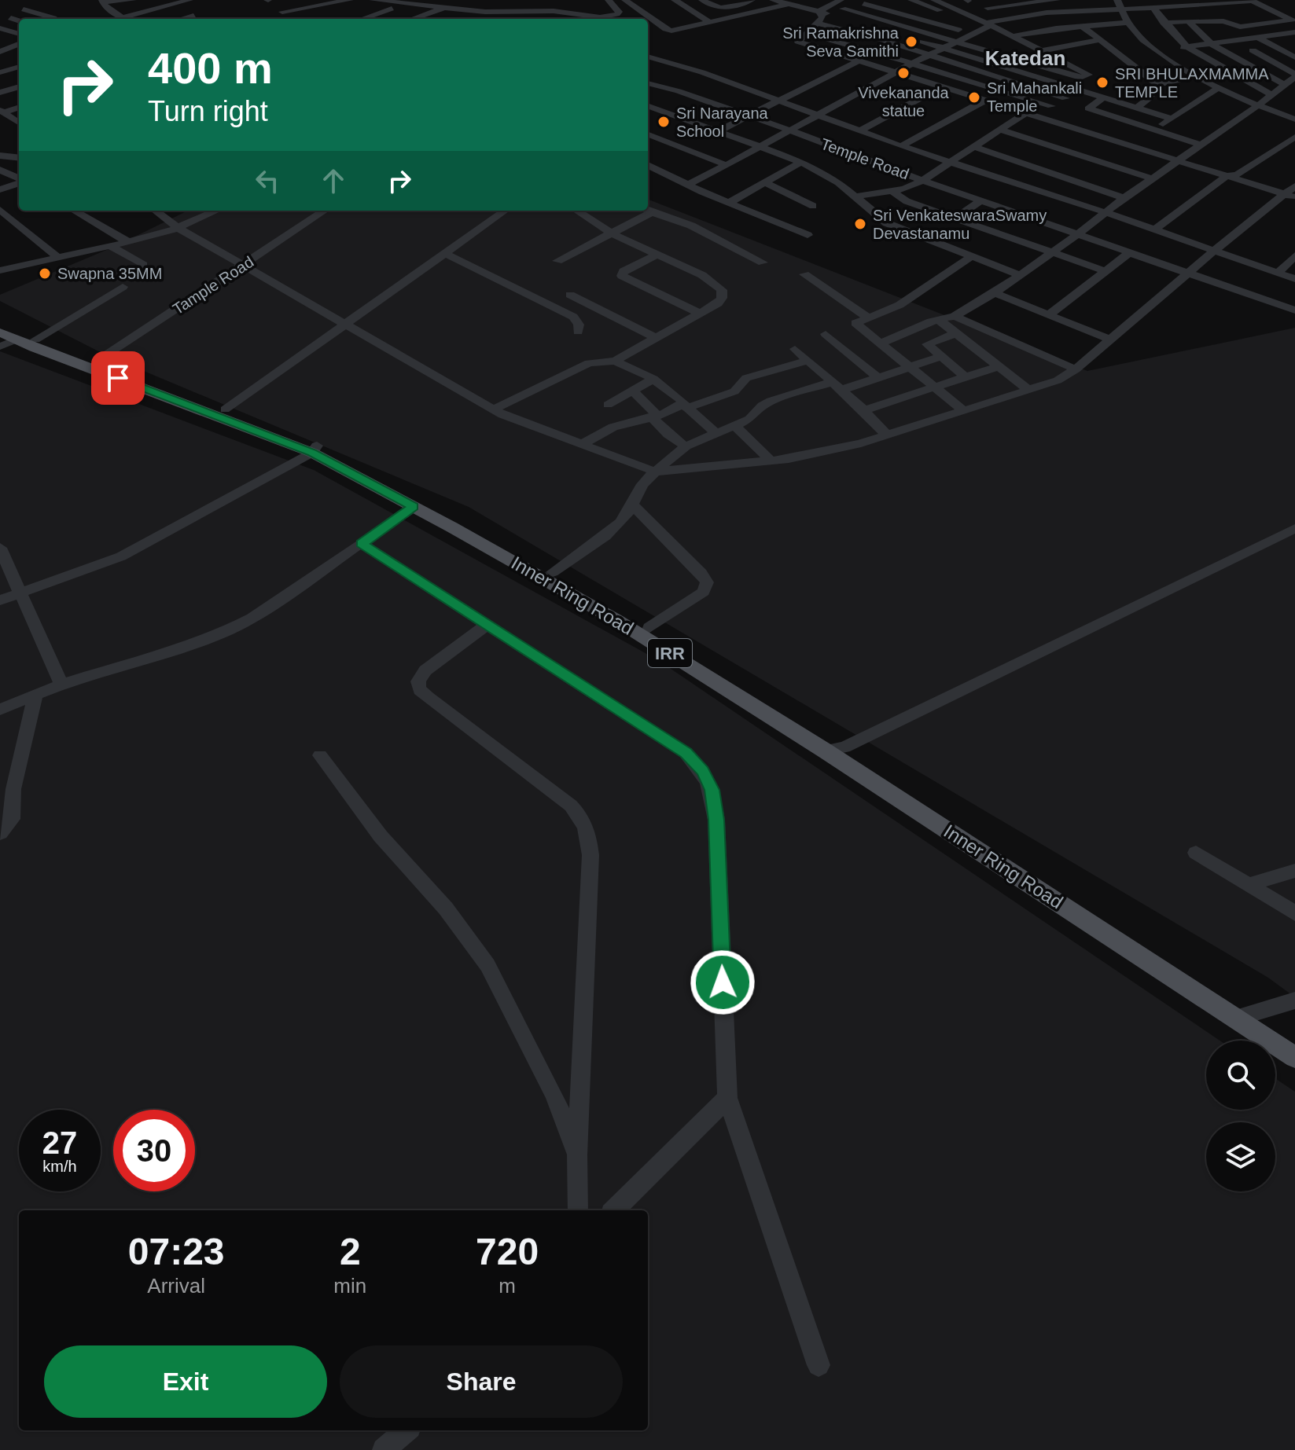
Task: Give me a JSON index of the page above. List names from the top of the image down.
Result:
{
  "streets": {
    "main road": ["Inner Ring Road", "IRR"],
    "street": ["Temple Road", "Tample Road"]
  },
  "crossings": [
    ["Tample Road", "Inner Ring Road"]
  ],
  "districts": ["Katedan"],
  "places": [
    "Sri Ramakrishna Seva Samithi",
    "Vivekananda statue",
    "SRI BHULAXMAMMA TEMPLE",
    "Sri Mahankali Temple",
    "Sri Narayana School",
    "Sri VenkateswaraSwamy Devastanamu",
    "Swapna 35MM"
  ],
  "page": {
    "turn": ["400 m", "Turn right"],
    "speed": "27 km/h",
    "limit": "30",
    "eta": [
      "07:23",
      "Arrival",
      "2",
      "min",
      "720",
      "m"
    ],
    "buttons": ["Exit", "Share"]
  }
}
